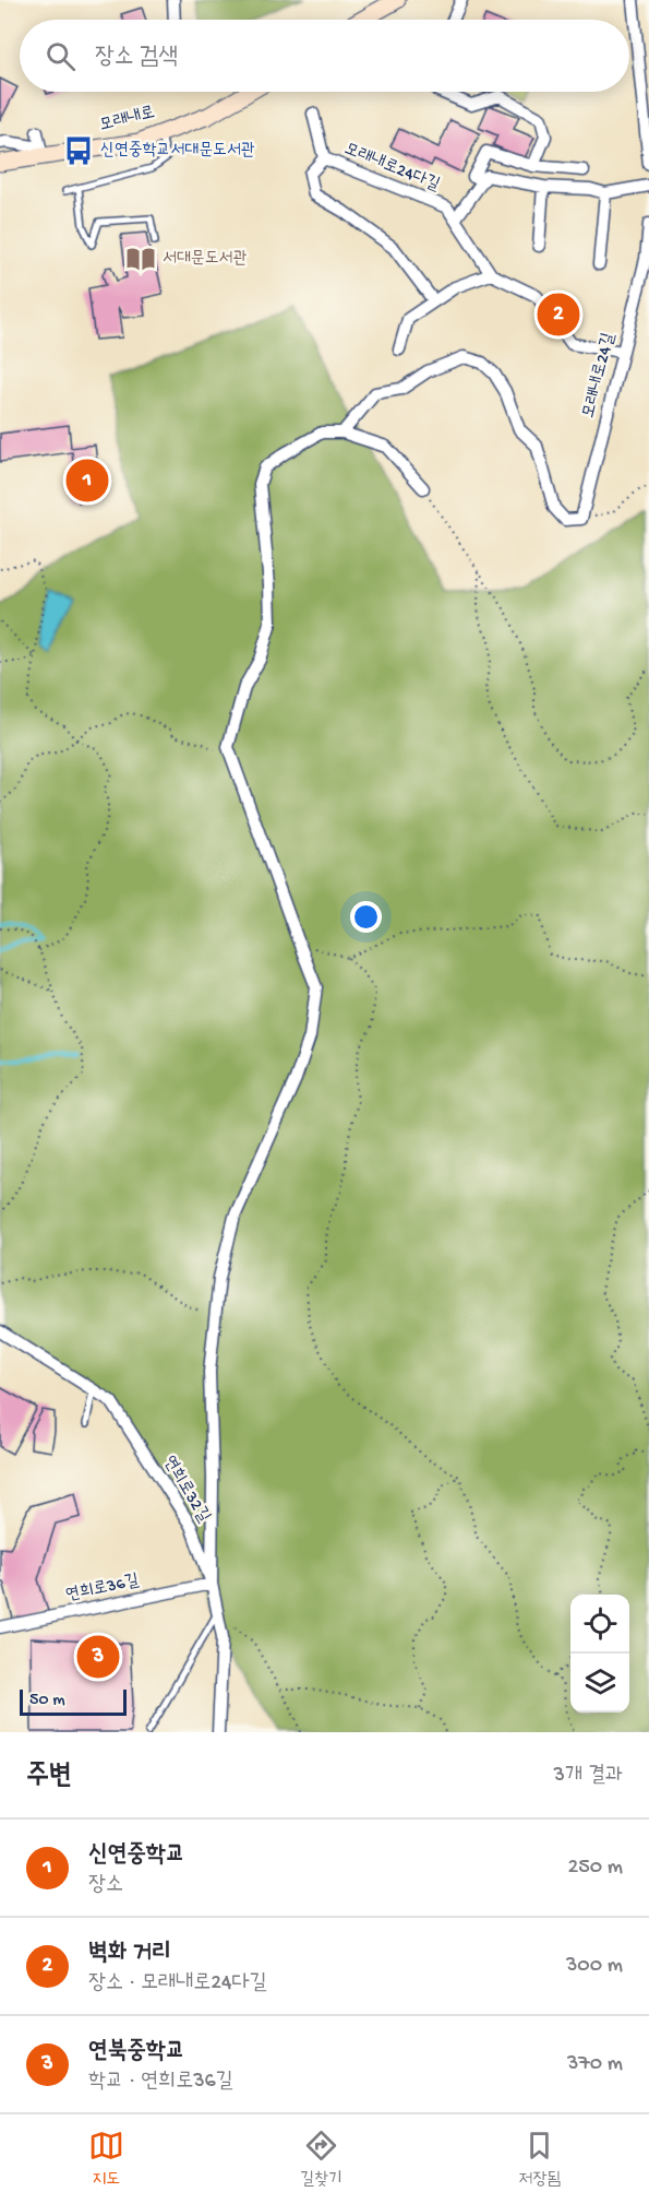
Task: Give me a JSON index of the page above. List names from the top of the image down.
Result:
{
  "streets": {
    "main road": ["모래내로"],
    "street": [
      "모래내로24다길",
      "모래내로24길",
      "연희로32길",
      "연희로36길"
    ]
  },
  "crossings": [
    ["연희로32길", "연희로36길"]
  ],
  "places": {
    "bus stop": ["신연중학교서대문도서관"],
    "library": ["서대문도서관"]
  },
  "scale_bar": "50 m",
  "page": {
    "search": "장소 검색",
    "pins": ["2", "1", "3"],
    "scale": "50 m",
    "heading": ["주변", "3개 결과"],
    "list": [
      {
        "mark": "1",
        "name": "신연중학교",
        "note": "장소",
        "value": "250 m"
      },
      {
        "mark": "2",
        "name": "벽화 거리",
        "note": "장소 · 모래내로24다길",
        "value": "300 m"
      },
      {
        "mark": "3",
        "name": "연북중학교",
        "note": "학교 · 연희로36길",
        "value": "370 m"
      }
    ],
    "nav": ["지도", "길찾기", "저장됨"]
  }
}
